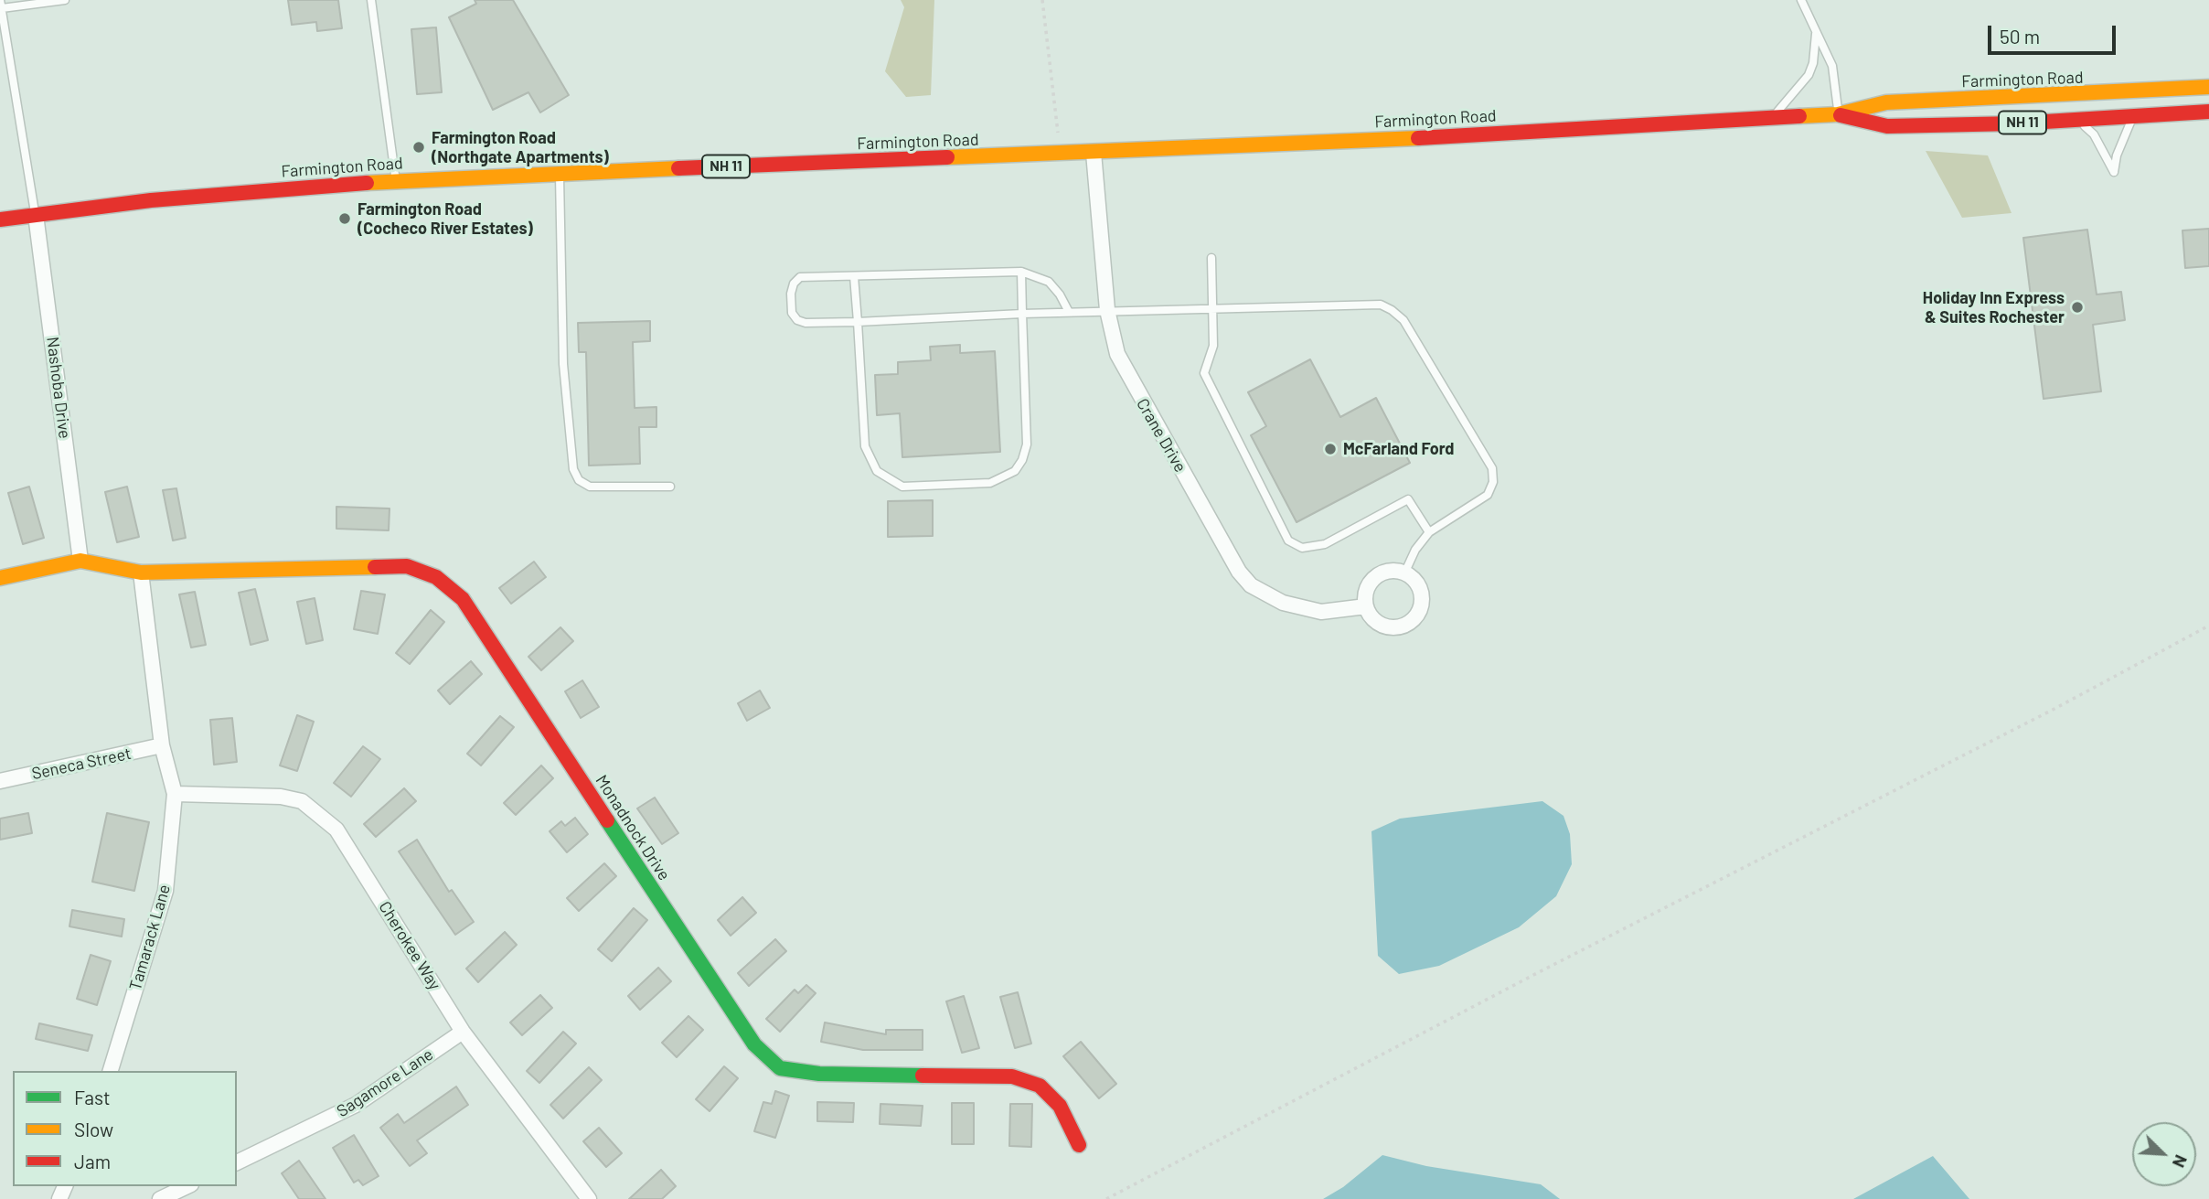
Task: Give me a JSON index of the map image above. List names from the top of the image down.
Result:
{
  "streets": {
    "main road": ["Farmington Road", "NH 11", "Monadnock Drive"],
    "street": [
      "Nashoba Drive",
      "Crane Drive",
      "Seneca Street",
      "Tamarack Lane",
      "Cherokee Way",
      "Sagamore Lane"
    ]
  },
  "crossings": [
    ["Farmington Road", "Nashoba Drive"],
    ["Farmington Road", "Crane Drive"],
    ["Nashoba Drive", "Monadnock Drive"],
    ["Seneca Street", "Tamarack Lane"],
    ["Monadnock Drive", "Tamarack Lane"],
    ["Tamarack Lane", "Cherokee Way"],
    ["Cherokee Way", "Sagamore Lane"]
  ],
  "places": [
    "Farmington Road (Northgate Apartments)",
    "Farmington Road (Cocheco River Estates)",
    "Holiday Inn Express & Suites Rochester",
    "McFarland Ford"
  ],
  "legend": ["Fast", "Slow", "Jam"],
  "scale_bar": "50 m",
  "north": "bottom right"
}
